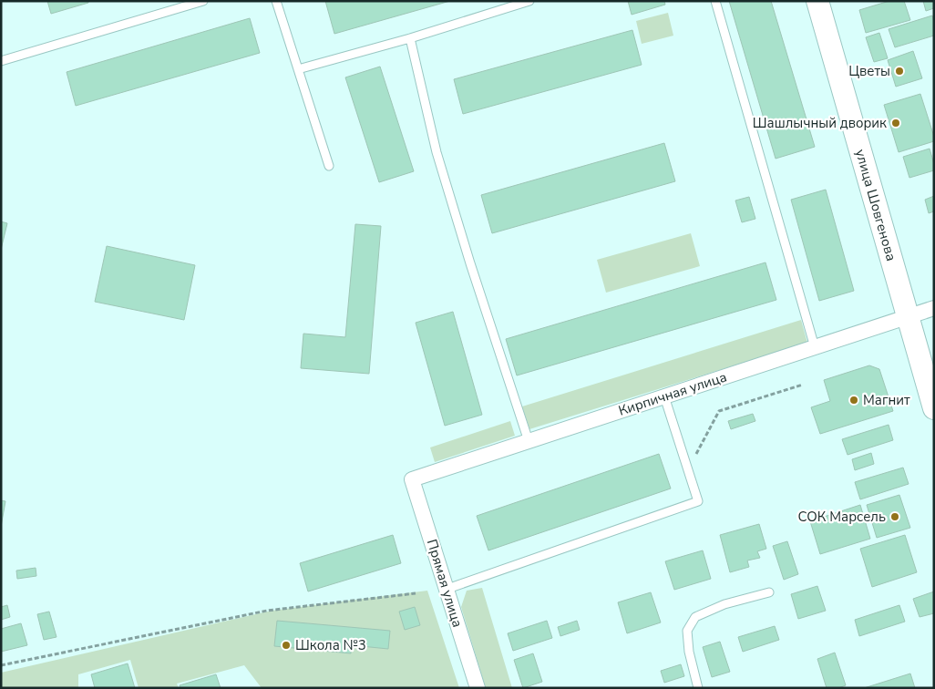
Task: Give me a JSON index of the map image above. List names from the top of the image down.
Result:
{
  "streets": {
    "main road": ["улица Шовгенова"],
    "street": ["Кирпичная улица", "Прямая улица"]
  },
  "crossings": [
    ["улица Шовгенова", "Кирпичная улица"],
    ["Кирпичная улица", "Прямая улица"]
  ],
  "places": [
    "Цветы",
    "Шашлычный дворик",
    "Магнит",
    "СОК Марсель",
    "Школа №3"
  ]
}
